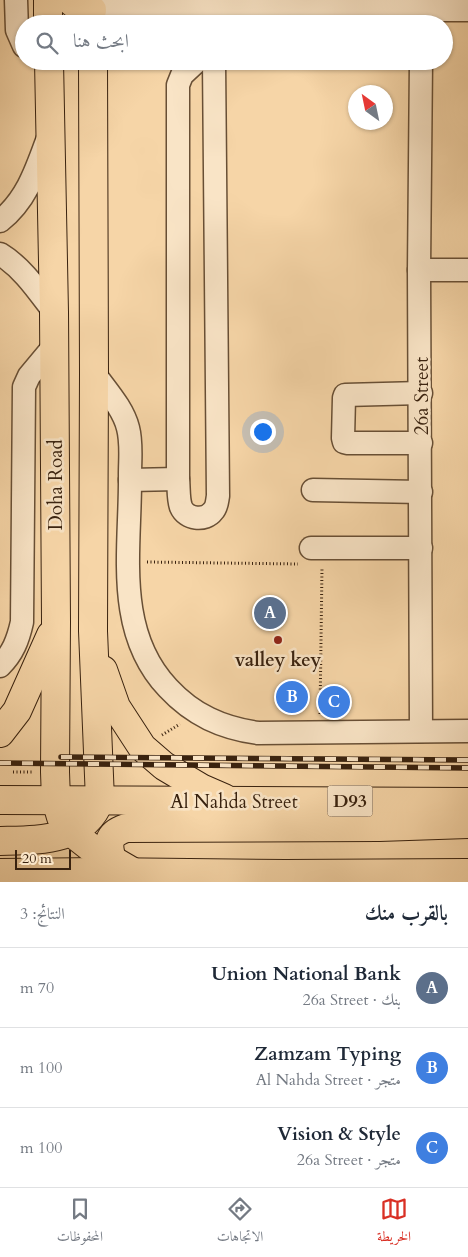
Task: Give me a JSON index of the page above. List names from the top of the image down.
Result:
{
  "streets": {
    "main road": ["Doha Road", "Al Nahda Street", "D93"],
    "street": ["26a Street"]
  },
  "crossings": [
    ["Doha Road", "Al Nahda Street"]
  ],
  "places": ["valley key"],
  "scale_bar": "20 m",
  "north": "top left",
  "page": {
    "search": "ابحث هنا",
    "pins": ["A", "B", "C"],
    "scale": "20 m",
    "heading": ["بالقرب منك", "النتائج: 3"],
    "list": [
      {
        "mark": "A",
        "name": "Union National Bank",
        "note": "بنك · 26a Street",
        "value": "70 m"
      },
      {
        "mark": "B",
        "name": "Zamzam Typing",
        "note": "متجر · Al Nahda Street",
        "value": "100 m"
      },
      {
        "mark": "C",
        "name": "Vision & Style",
        "note": "متجر · 26a Street",
        "value": "100 m"
      }
    ],
    "nav": ["الخريطة", "الاتجاهات", "المحفوظات"]
  }
}
